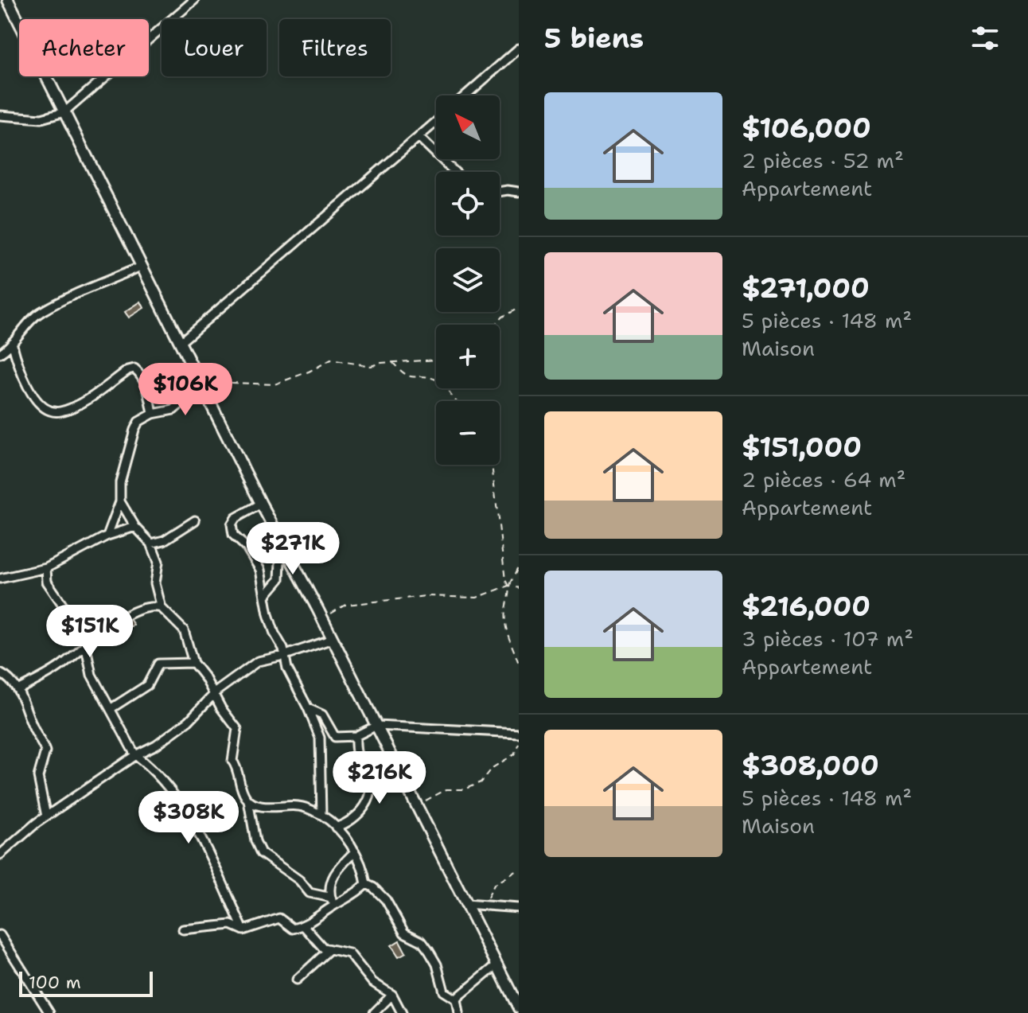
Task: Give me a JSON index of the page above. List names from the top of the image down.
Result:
{
  "scale_bar": "100 m",
  "north": "top left",
  "page": {
    "heading": "5 biens",
    "chip": ["Acheter", "Louer", "Filtres"],
    "list": [
      {
        "name": "$106,000",
        "note": "2 pièces · 52 m² · Appartement"
      },
      {
        "name": "$271,000",
        "note": "5 pièces · 148 m² · Maison"
      },
      {
        "name": "$151,000",
        "note": "2 pièces · 64 m² · Appartement"
      },
      {
        "name": "$216,000",
        "note": "3 pièces · 107 m² · Appartement"
      },
      {
        "name": "$308,000",
        "note": "5 pièces · 148 m² · Maison"
      }
    ],
    "map_buttons": ["+", "−"],
    "price": [
      "$106K",
      "$271K",
      "$151K",
      "$216K",
      "$308K"
    ],
    "scale": "100 m"
  }
}
